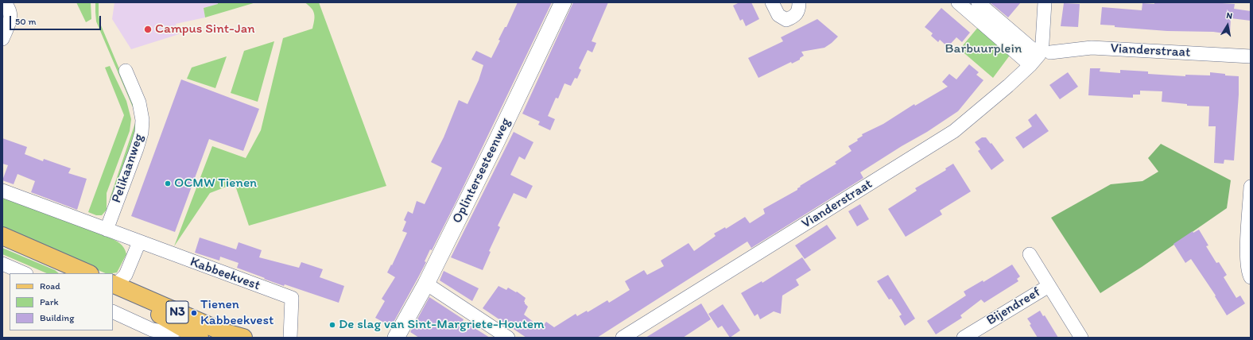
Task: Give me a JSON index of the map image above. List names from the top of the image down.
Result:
{
  "streets": {
    "main road": ["N3"],
    "street": [
      "Vianderstraat",
      "Pelikaanweg",
      "Oplintersesteenweg",
      "Kabbeekvest",
      "Bijendreef"
    ]
  },
  "crossings": [
    ["Pelikaanweg", "Kabbeekvest"]
  ],
  "parks": ["Barbuurplein"],
  "places": [
    "Campus Sint-Jan",
    "OCMW Tienen",
    "Tienen Kabbeekvest",
    "De slag van Sint-Margriete-Houtem"
  ],
  "legend": ["Road", "Park", "Building"],
  "scale_bar": "50 m",
  "north": "top"
}
